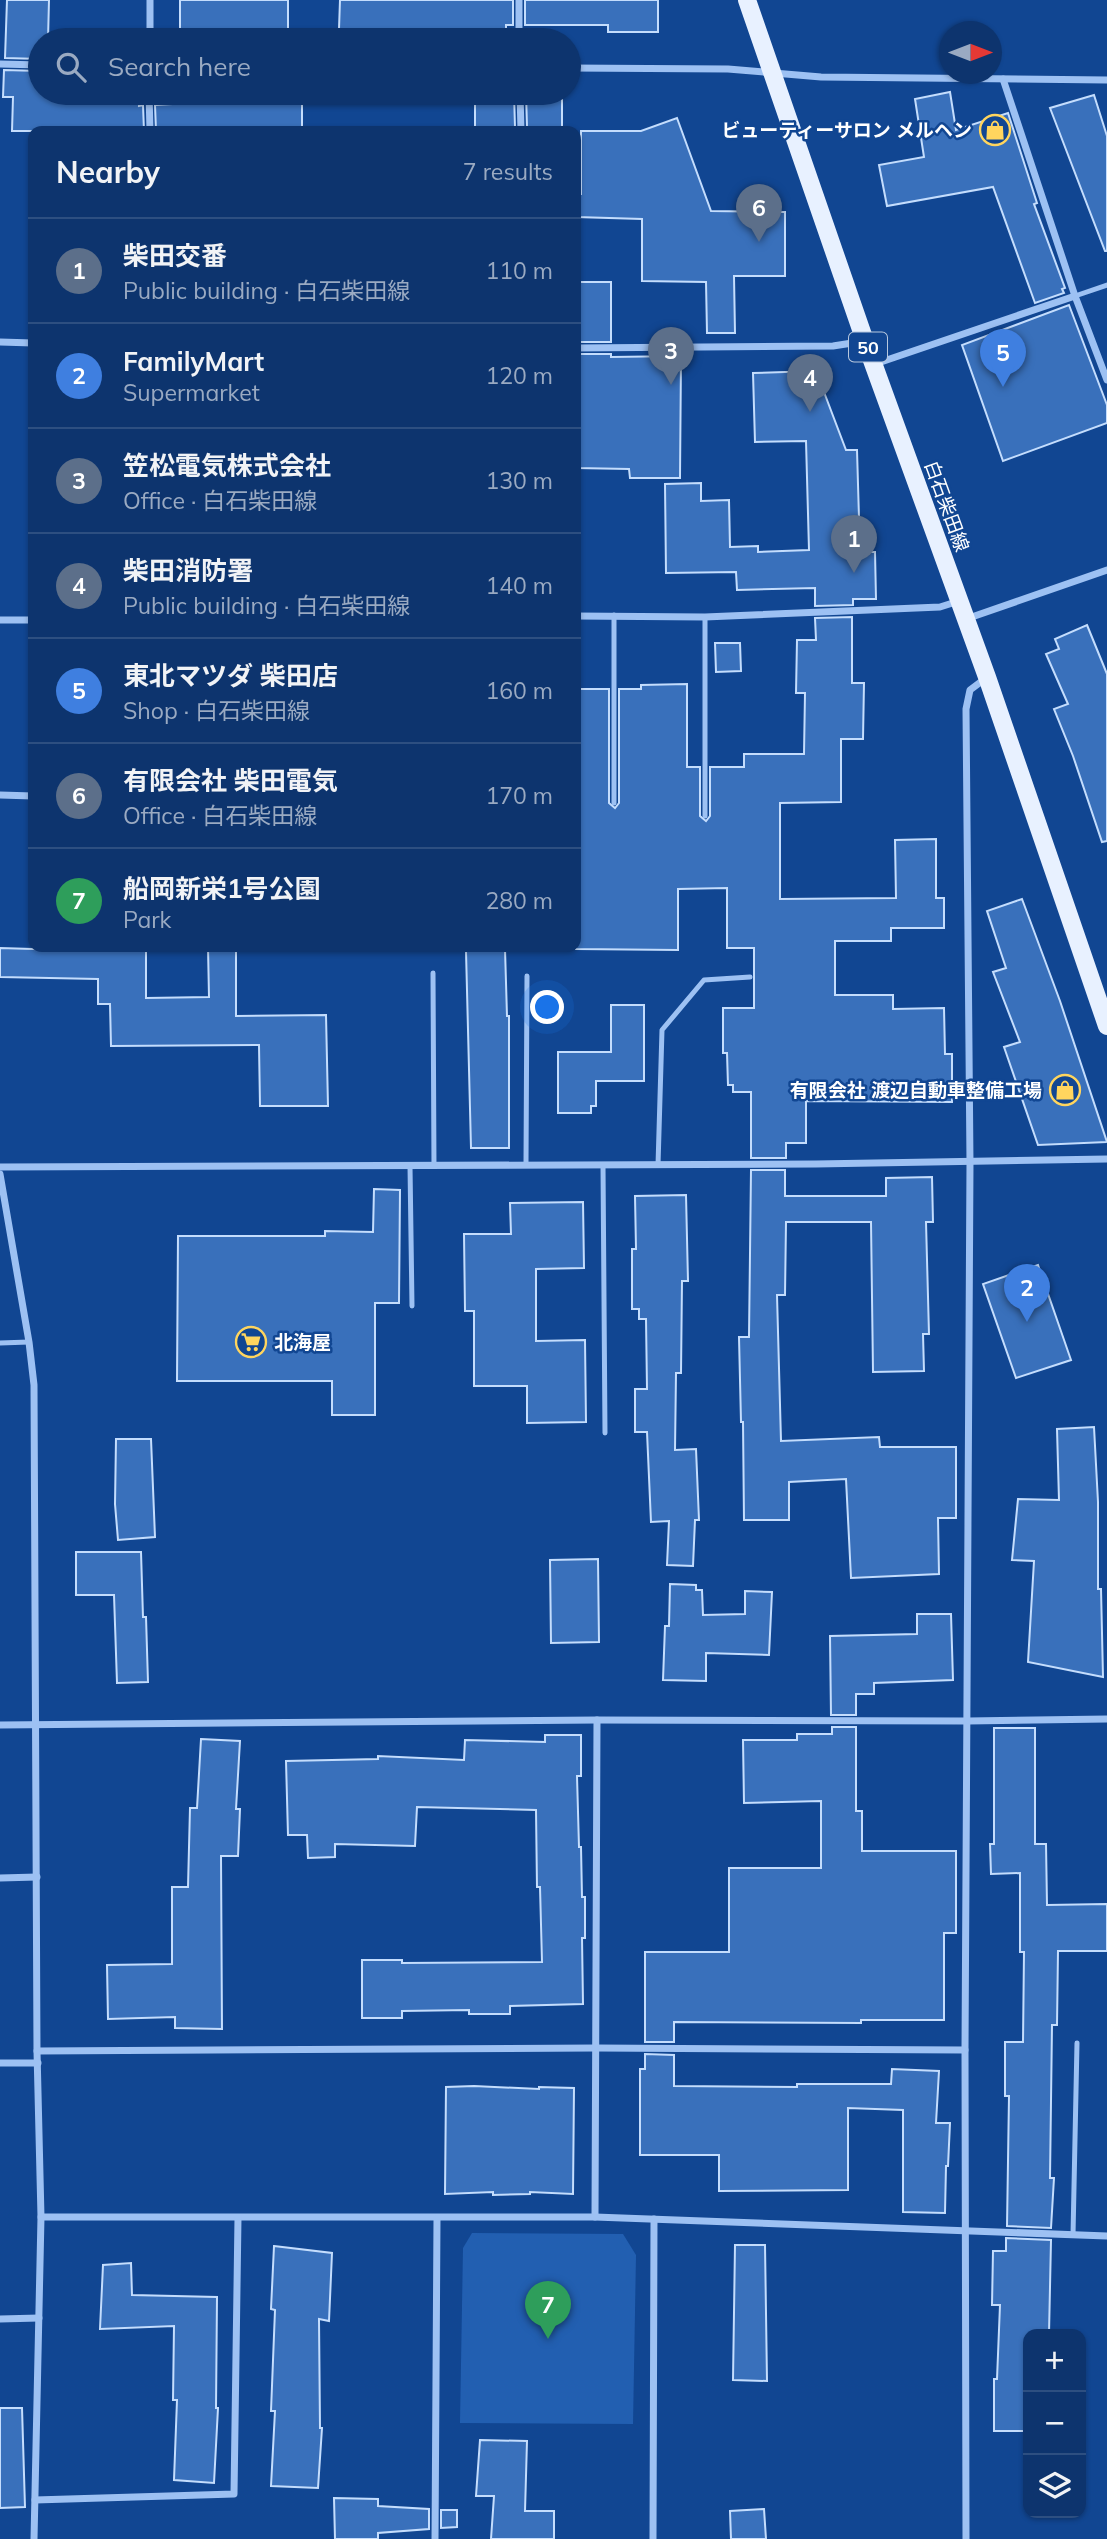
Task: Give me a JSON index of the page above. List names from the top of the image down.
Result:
{
  "streets": {
    "main road": ["50", "白石柴田線"]
  },
  "places": {
    "shop": ["ビューティーサロン メルヘン", "有限会社 渡辺自動車整備工場"],
    "supermarket": ["北海屋"]
  },
  "north": "right",
  "page": {
    "search": "Search here",
    "heading": ["Nearby", "7 results"],
    "pins": [
      "6",
      "3",
      "5",
      "4",
      "1",
      "2",
      "7"
    ],
    "list": [
      {
        "mark": "1",
        "name": "柴田交番",
        "note": "Public building · 白石柴田線",
        "value": "110 m"
      },
      {
        "mark": "2",
        "name": "FamilyMart",
        "note": "Supermarket",
        "value": "120 m"
      },
      {
        "mark": "3",
        "name": "笠松電気株式会社",
        "note": "Office · 白石柴田線",
        "value": "130 m"
      },
      {
        "mark": "4",
        "name": "柴田消防署",
        "note": "Public building · 白石柴田線",
        "value": "140 m"
      },
      {
        "mark": "5",
        "name": "東北マツダ 柴田店",
        "note": "Shop · 白石柴田線",
        "value": "160 m"
      },
      {
        "mark": "6",
        "name": "有限会社 柴田電気",
        "note": "Office · 白石柴田線",
        "value": "170 m"
      },
      {
        "mark": "7",
        "name": "船岡新栄1号公園",
        "note": "Park",
        "value": "280 m"
      }
    ],
    "map_buttons": ["+", "−"]
  }
}
